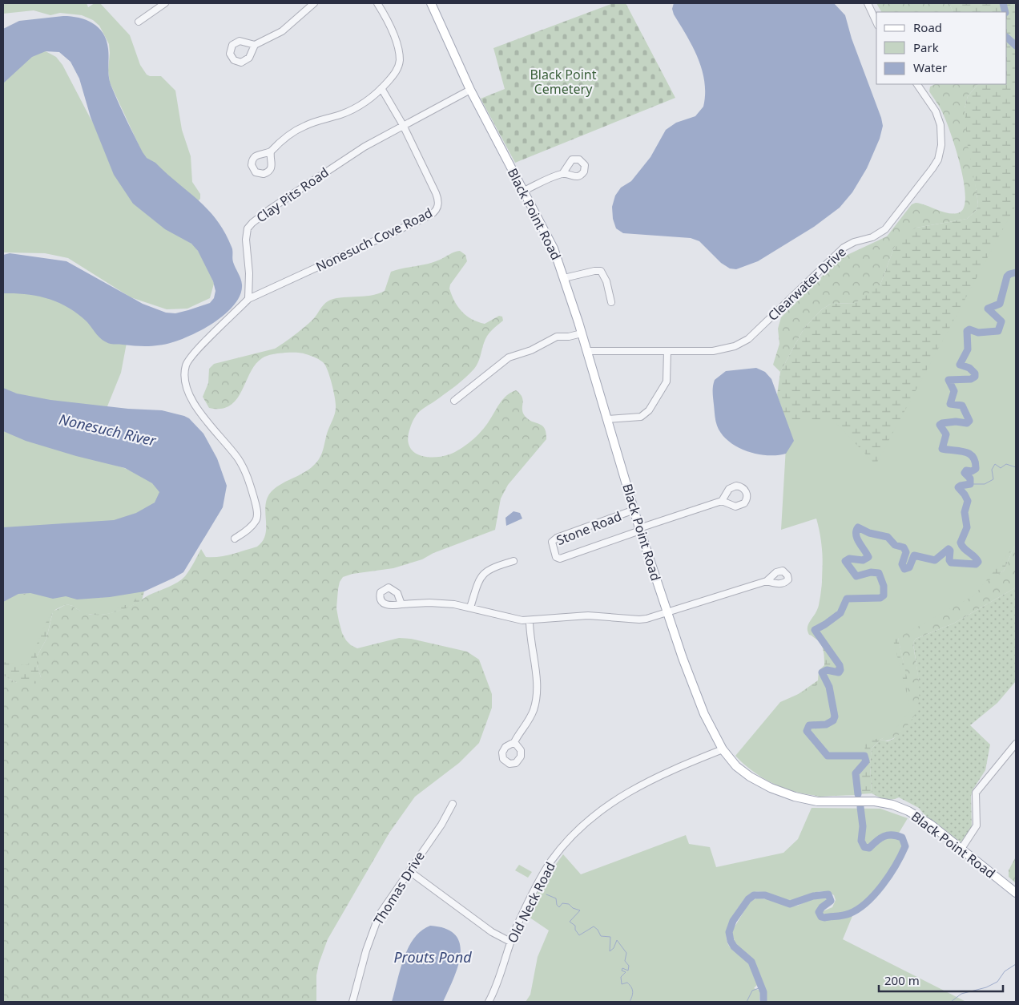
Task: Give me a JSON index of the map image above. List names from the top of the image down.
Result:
{
  "streets": {
    "main road": ["Black Point Road"],
    "street": [
      "Clay Pits Road",
      "Nonesuch Cove Road",
      "Clearwater Drive",
      "Stone Road",
      "Thomas Drive",
      "Old Neck Road"
    ]
  },
  "crossings": [
    ["Clay Pits Road", "Black Point Road"],
    ["Clay Pits Road", "Nonesuch Cove Road"],
    ["Black Point Road", "Clearwater Drive"],
    ["Black Point Road", "Stone Road"],
    ["Black Point Road", "Old Neck Road"]
  ],
  "water": ["Nonesuch River", "Prouts Pond"],
  "parks": ["Black Point Cemetery"],
  "legend": ["Road", "Park", "Water"],
  "scale_bar": "200 m"
}
